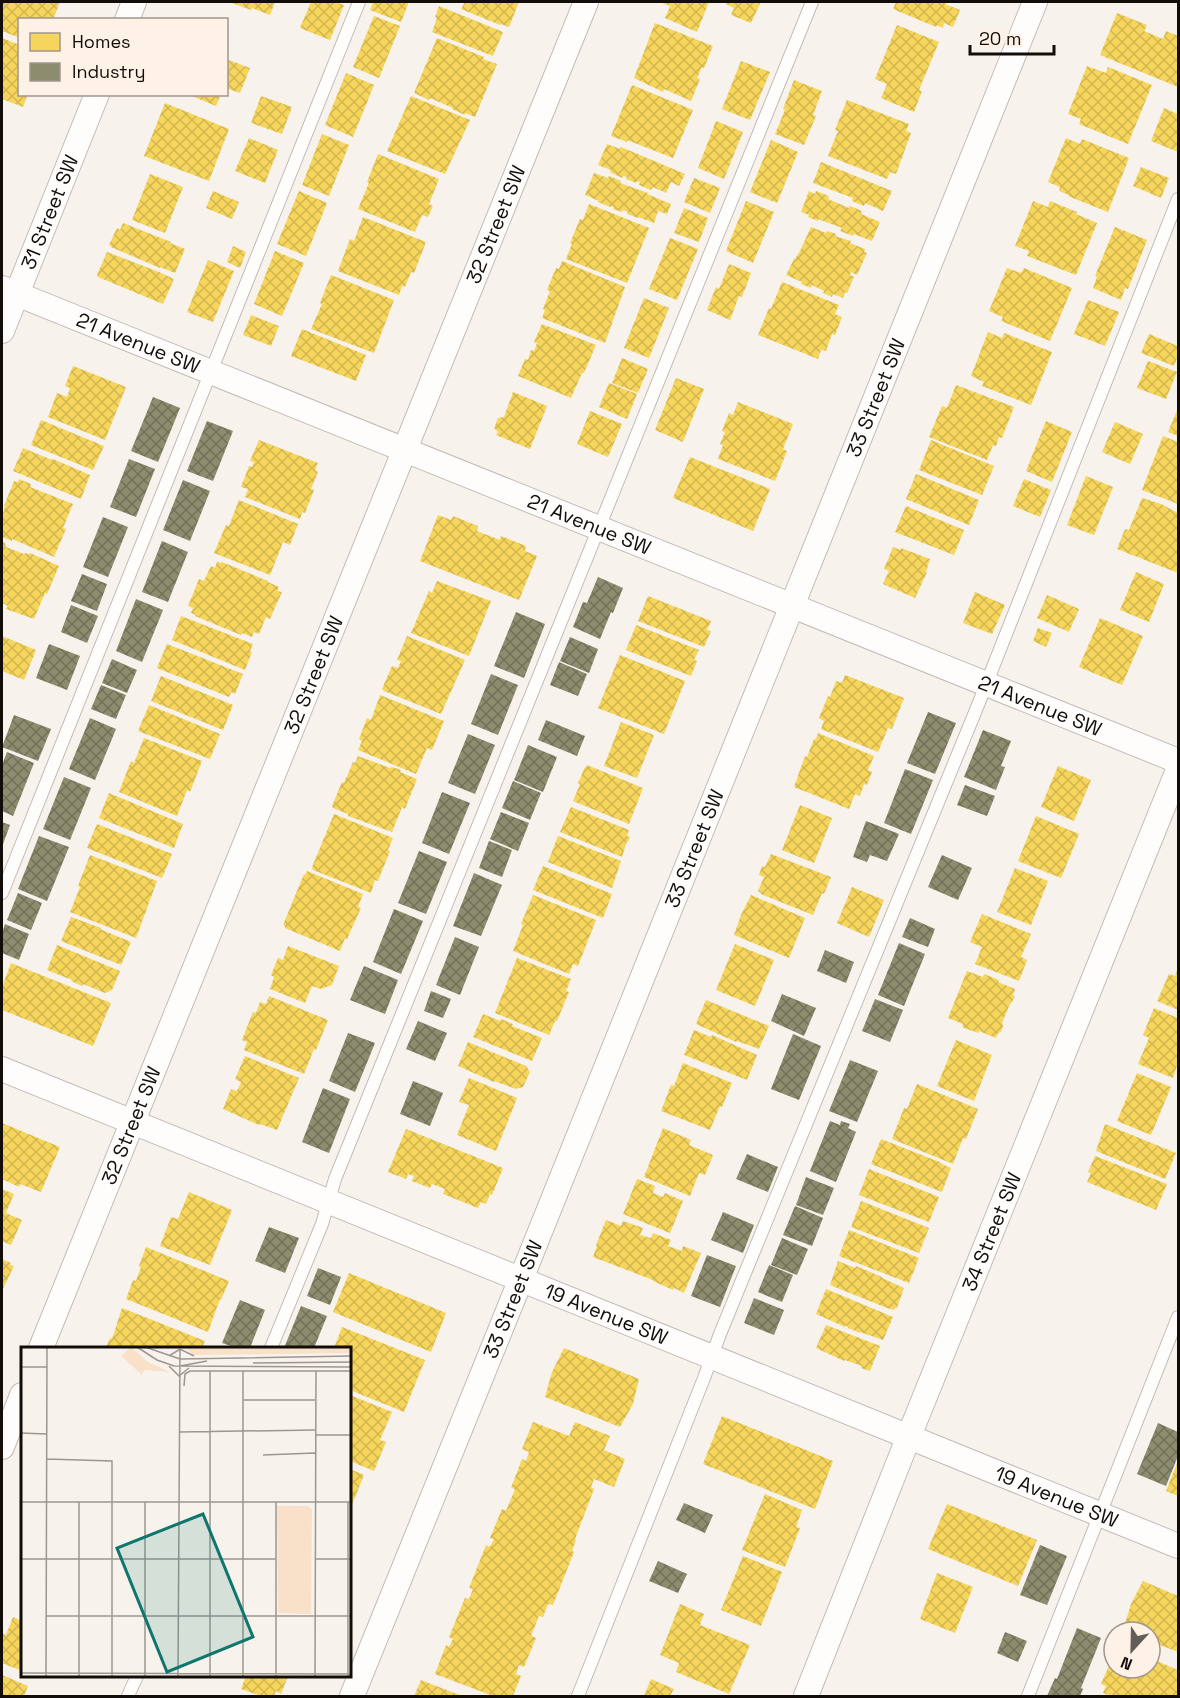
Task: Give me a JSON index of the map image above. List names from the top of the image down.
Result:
{
  "streets": {
    "street": [
      "31 Street SW",
      "32 Street SW",
      "21 Avenue SW",
      "33 Street SW",
      "34 Street SW",
      "19 Avenue SW"
    ]
  },
  "crossings": [
    ["31 Street SW", "21 Avenue SW"],
    ["32 Street SW", "21 Avenue SW"],
    ["32 Street SW", "19 Avenue SW"],
    ["21 Avenue SW", "33 Street SW"],
    ["33 Street SW", "19 Avenue SW"],
    ["34 Street SW", "19 Avenue SW"]
  ],
  "legend": ["Homes", "Industry"],
  "scale_bar": "20 m",
  "north": "bottom"
}
